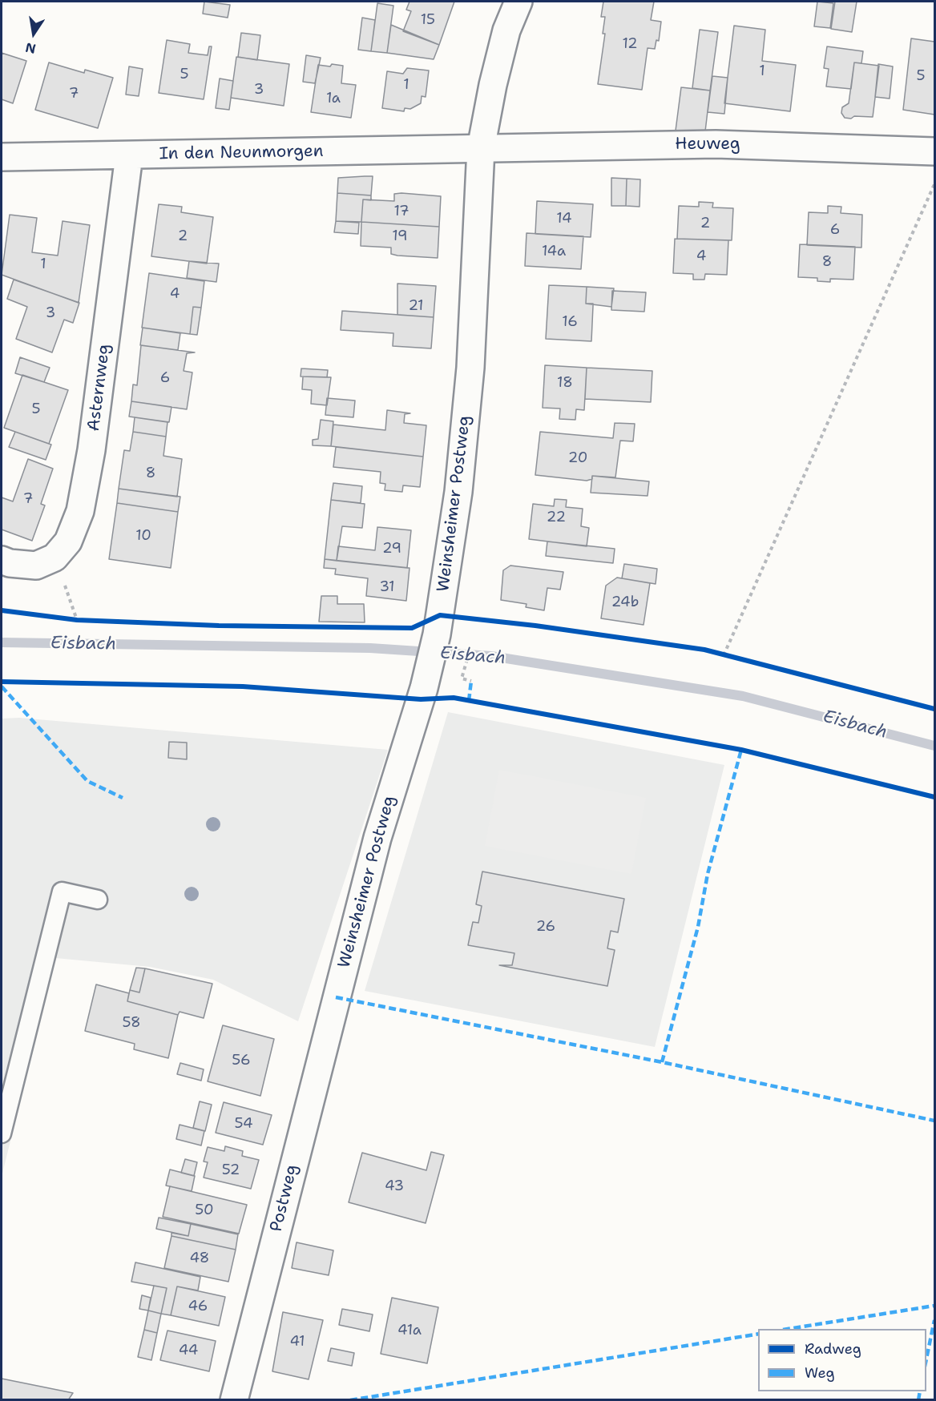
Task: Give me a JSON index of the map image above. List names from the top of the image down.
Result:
{
  "streets": {
    "street": [
      "Heuweg",
      "In den Neunmorgen",
      "Asternweg",
      "Weinsheimer Postweg",
      "Postweg"
    ]
  },
  "crossings": [
    ["Heuweg", "In den Neunmorgen"],
    ["Heuweg", "Weinsheimer Postweg"],
    ["In den Neunmorgen", "Asternweg"],
    ["In den Neunmorgen", "Weinsheimer Postweg"],
    ["Weinsheimer Postweg", "Postweg"]
  ],
  "water": ["Eisbach"],
  "house_numbers": [
    "15",
    "12",
    "1",
    "5",
    "5",
    "1",
    "3",
    "7",
    "1a",
    "17",
    "14",
    "2",
    "6",
    "2",
    "19",
    "14a",
    "4",
    "8",
    "1",
    "4",
    "21",
    "3",
    "16",
    "6",
    "18",
    "5",
    "20",
    "8",
    "7",
    "22",
    "10",
    "29",
    "31",
    "24b",
    "26",
    "58",
    "56",
    "54",
    "52",
    "43",
    "50",
    "48",
    "46",
    "41a",
    "41",
    "44"
  ],
  "legend": ["Radweg", "Weg"],
  "north": "bottom"
}
